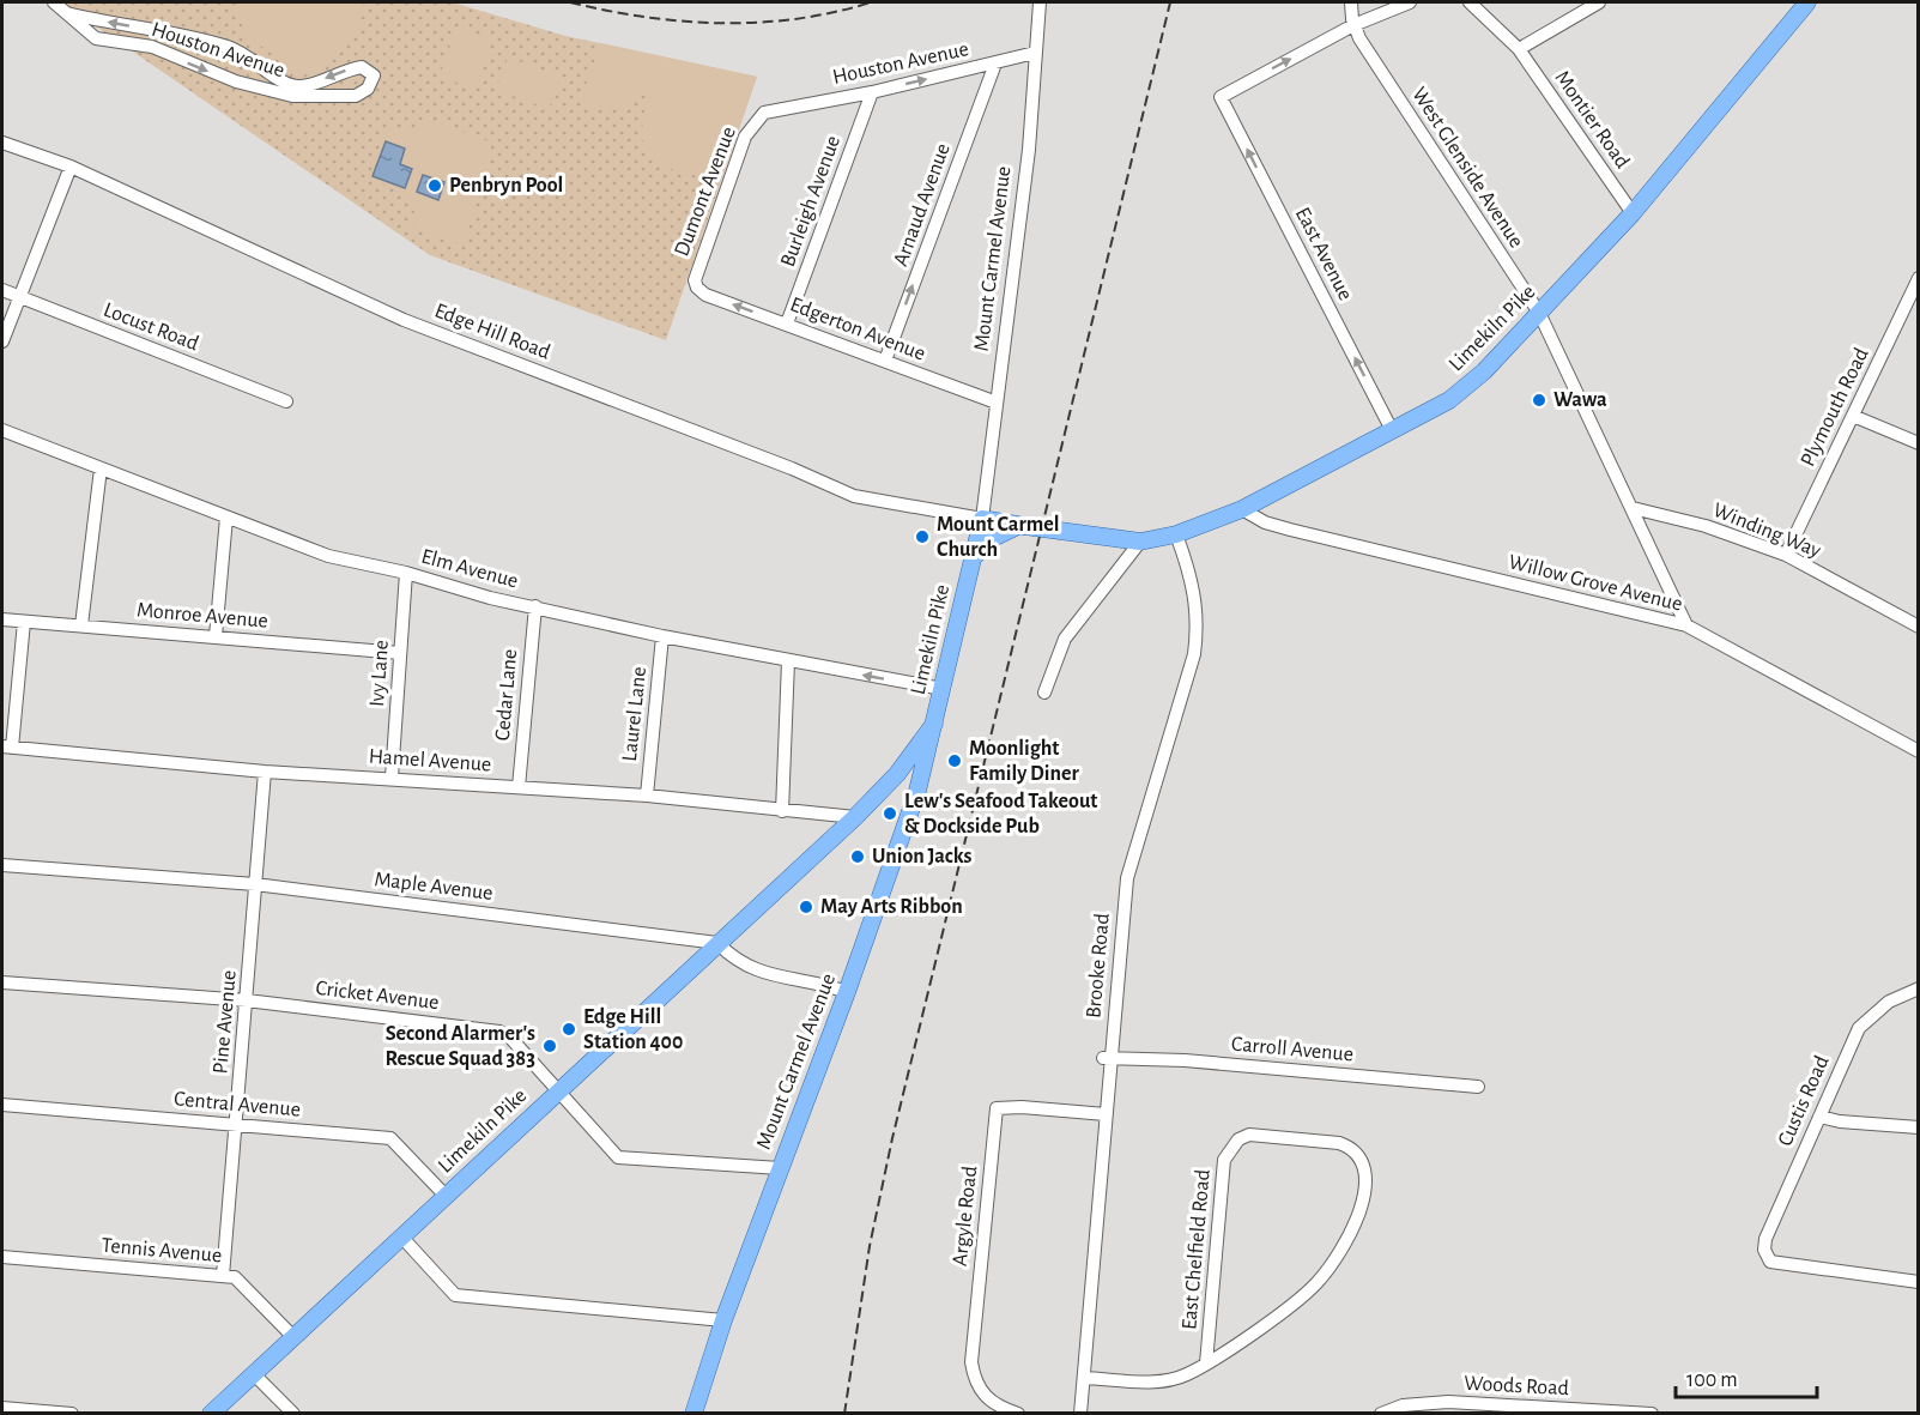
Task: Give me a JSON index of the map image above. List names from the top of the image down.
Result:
{
  "streets": {
    "main road": ["Mount Carmel Avenue", "Limekiln Pike"],
    "street": [
      "Houston Avenue",
      "Montier Road",
      "West Glenside Avenue",
      "Dumont Avenue",
      "Burleigh Avenue",
      "Arnaud Avenue",
      "East Avenue",
      "Locust Road",
      "Edgerton Avenue",
      "Edge Hill Road",
      "Plymouth Road",
      "Winding Way",
      "Elm Avenue",
      "Willow Grove Avenue",
      "Monroe Avenue",
      "Ivy Lane",
      "Cedar Lane",
      "Laurel Lane",
      "Hamel Avenue",
      "Maple Avenue",
      "Brooke Road",
      "Cricket Avenue",
      "Pine Avenue",
      "Carroll Avenue",
      "Custis Road",
      "Central Avenue",
      "Argyle Road",
      "East Chelfield Road",
      "Tennis Avenue",
      "Woods Road"
    ]
  },
  "crossings": [
    ["Houston Avenue", "Dumont Avenue"],
    ["Houston Avenue", "Burleigh Avenue"],
    ["Houston Avenue", "Arnaud Avenue"],
    ["Houston Avenue", "Mount Carmel Avenue"],
    ["Montier Road", "Limekiln Pike"],
    ["West Glenside Avenue", "East Avenue"],
    ["West Glenside Avenue", "Limekiln Pike"],
    ["West Glenside Avenue", "Winding Way"],
    ["West Glenside Avenue", "Willow Grove Avenue"],
    ["Dumont Avenue", "Edgerton Avenue"],
    ["Burleigh Avenue", "Edgerton Avenue"],
    ["Arnaud Avenue", "Edgerton Avenue"],
    ["East Avenue", "Limekiln Pike"],
    ["Mount Carmel Avenue", "Limekiln Pike"],
    ["Mount Carmel Avenue", "Edgerton Avenue"],
    ["Mount Carmel Avenue", "Edge Hill Road"],
    ["Mount Carmel Avenue", "Cricket Avenue"],
    ["Limekiln Pike", "Edge Hill Road"],
    ["Limekiln Pike", "Elm Avenue"],
    ["Limekiln Pike", "Willow Grove Avenue"],
    ["Limekiln Pike", "Hamel Avenue"],
    ["Limekiln Pike", "Maple Avenue"],
    ["Limekiln Pike", "Brooke Road"],
    ["Limekiln Pike", "Cricket Avenue"],
    ["Limekiln Pike", "Central Avenue"],
    ["Limekiln Pike", "Tennis Avenue"],
    ["Plymouth Road", "Winding Way"],
    ["Elm Avenue", "Ivy Lane"],
    ["Elm Avenue", "Cedar Lane"],
    ["Elm Avenue", "Laurel Lane"],
    ["Monroe Avenue", "Ivy Lane"],
    ["Ivy Lane", "Hamel Avenue"],
    ["Cedar Lane", "Hamel Avenue"],
    ["Laurel Lane", "Hamel Avenue"],
    ["Hamel Avenue", "Pine Avenue"],
    ["Maple Avenue", "Pine Avenue"],
    ["Brooke Road", "Carroll Avenue"],
    ["Brooke Road", "Argyle Road"],
    ["Cricket Avenue", "Pine Avenue"],
    ["Pine Avenue", "Central Avenue"],
    ["Pine Avenue", "Tennis Avenue"]
  ],
  "one_way": ["Arnaud Avenue"],
  "places": [
    "Penbryn Pool",
    "Wawa",
    "Mount Carmel Church",
    "Moonlight Family Diner",
    "Lew's Seafood Takeout & Dockside Pub",
    "Union Jacks",
    "May Arts Ribbon",
    "Edge Hill Station 400",
    "Second Alarmer's Rescue Squad 383"
  ],
  "scale_bar": "100 m"
}
